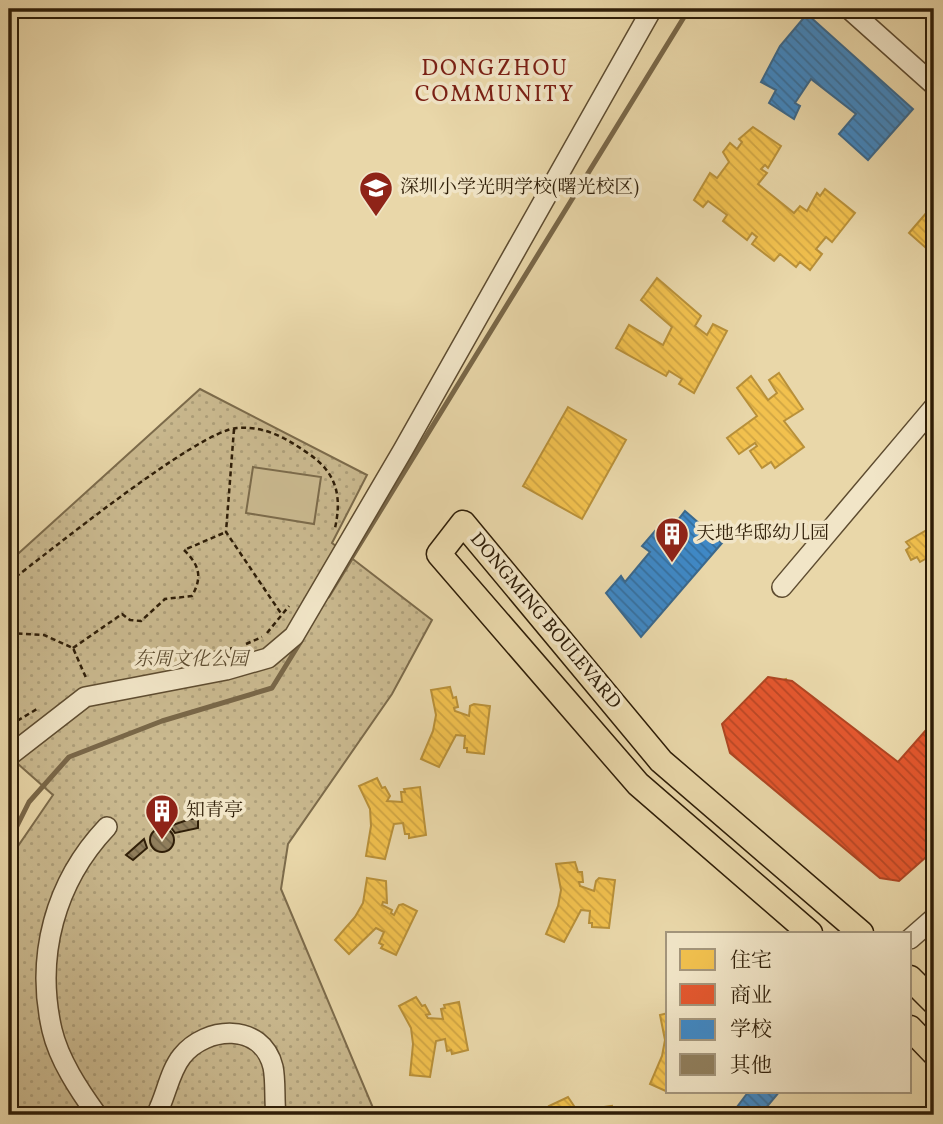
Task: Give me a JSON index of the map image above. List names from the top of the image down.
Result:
{
  "streets": {
    "main road": ["DONGMING BOULEVARD"]
  },
  "districts": ["DONGZHOU COMMUNITY"],
  "parks": ["东周文化公园"],
  "places": {
    "school or university": ["深圳小学光明学校(曙光校区)"],
    "building": ["天地华邸幼儿园", "知青亭"]
  },
  "legend": [
    "住宅",
    "商业",
    "学校",
    "其他"
  ]
}
